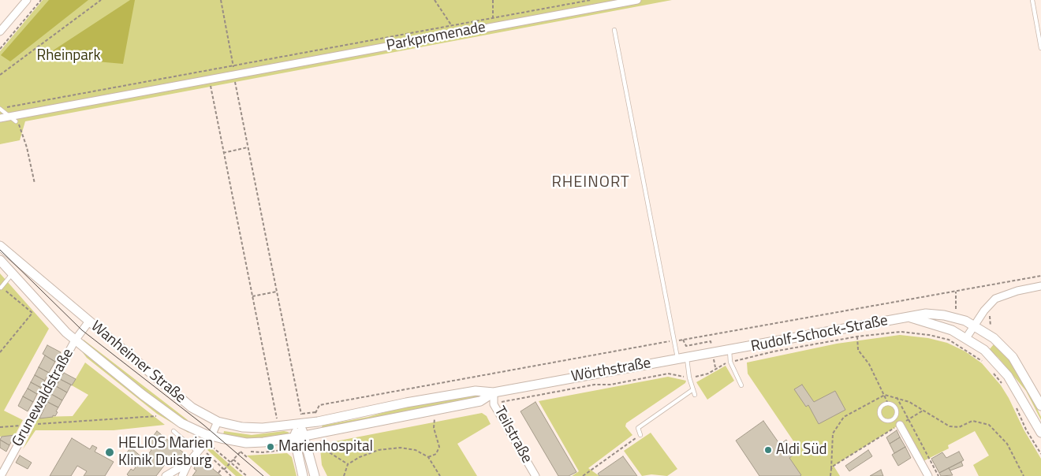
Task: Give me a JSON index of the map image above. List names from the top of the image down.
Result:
{
  "streets": {
    "street": [
      "Parkpromenade",
      "Rudolf-Schock-Straße",
      "Wanheimer Straße",
      "Wörthstraße",
      "Grunewaldstraße",
      "Teilstraße"
    ]
  },
  "crossings": [
    ["Rudolf-Schock-Straße", "Wörthstraße"],
    ["Wanheimer Straße", "Wörthstraße"],
    ["Wanheimer Straße", "Grunewaldstraße"],
    ["Wörthstraße", "Teilstraße"]
  ],
  "districts": ["RHEINORT"],
  "parks": ["Rheinpark"],
  "places": ["Marienhospital", "Aldi Süd", "HELIOS Marien Klinik Duisburg"]
}
